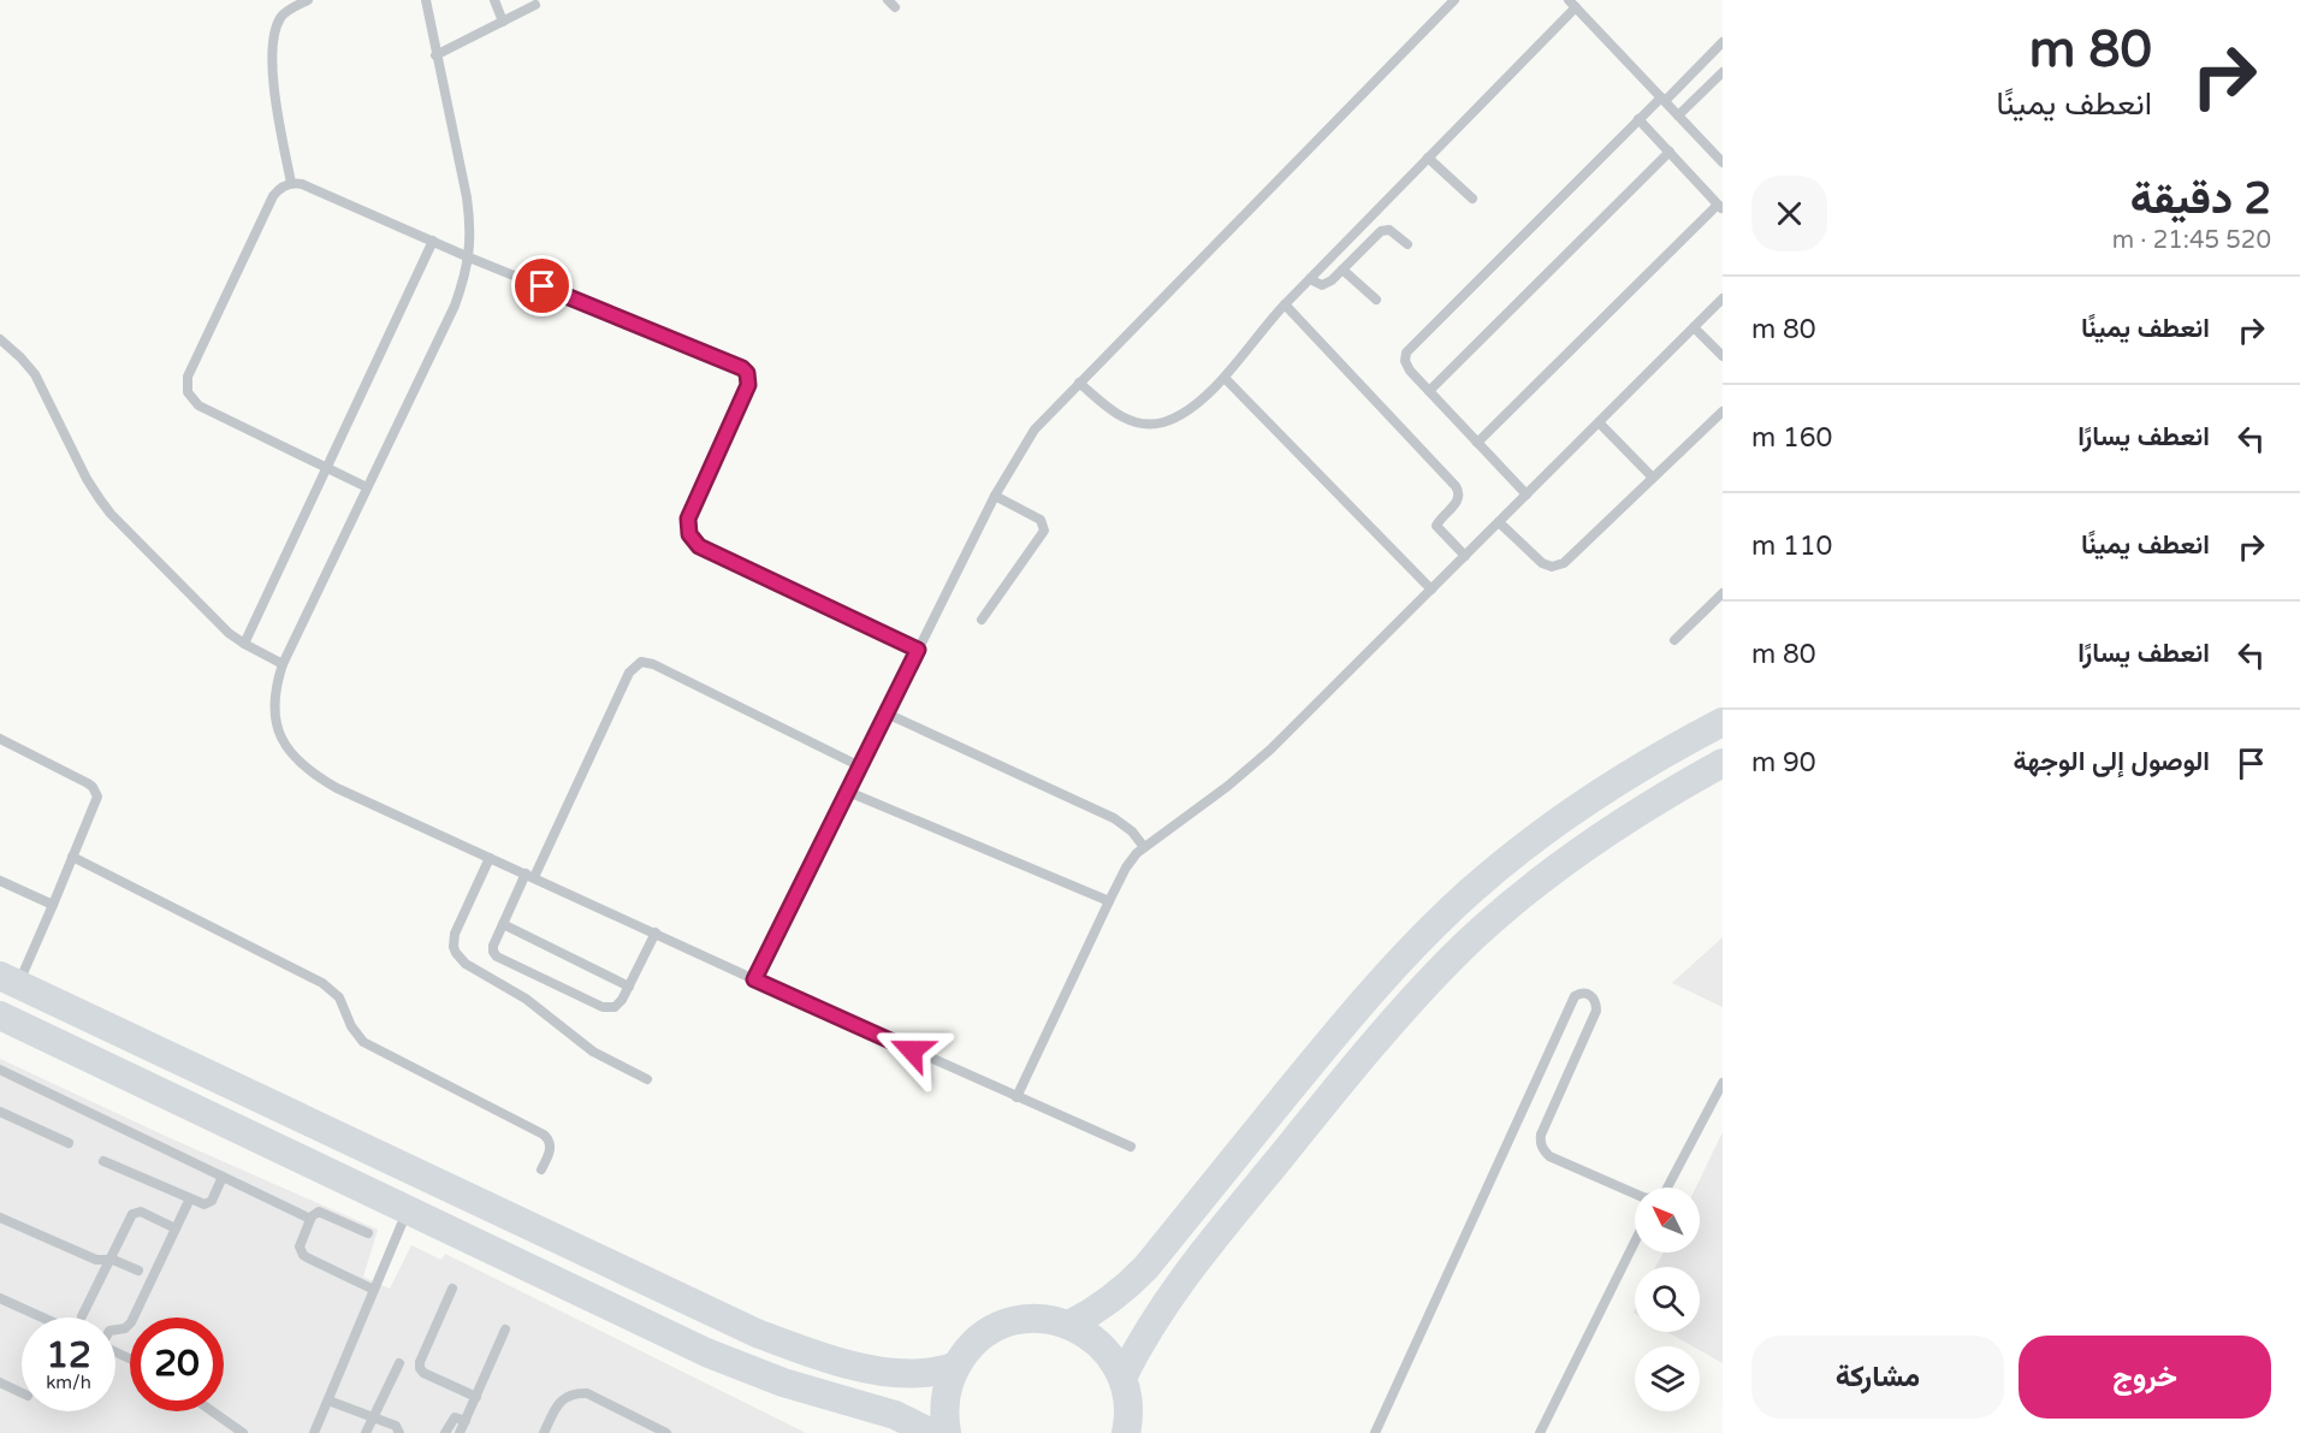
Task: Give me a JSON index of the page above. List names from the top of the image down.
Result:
{
  "north": "top left",
  "page": {
    "turn": ["80 m", "انعطف يمينًا"],
    "heading": ["2 دقيقة", "520 m · 21:45"],
    "list": [
      {
        "name": "انعطف يمينًا",
        "value": "80 m"
      },
      {
        "name": "انعطف يسارًا",
        "value": "160 m"
      },
      {
        "name": "انعطف يمينًا",
        "value": "110 m"
      },
      {
        "name": "انعطف يسارًا",
        "value": "80 m"
      },
      {
        "name": "الوصول إلى الوجهة",
        "value": "90 m"
      }
    ],
    "speed": "12 km/h",
    "limit": "20",
    "buttons": ["خروج", "مشاركة"]
  }
}
